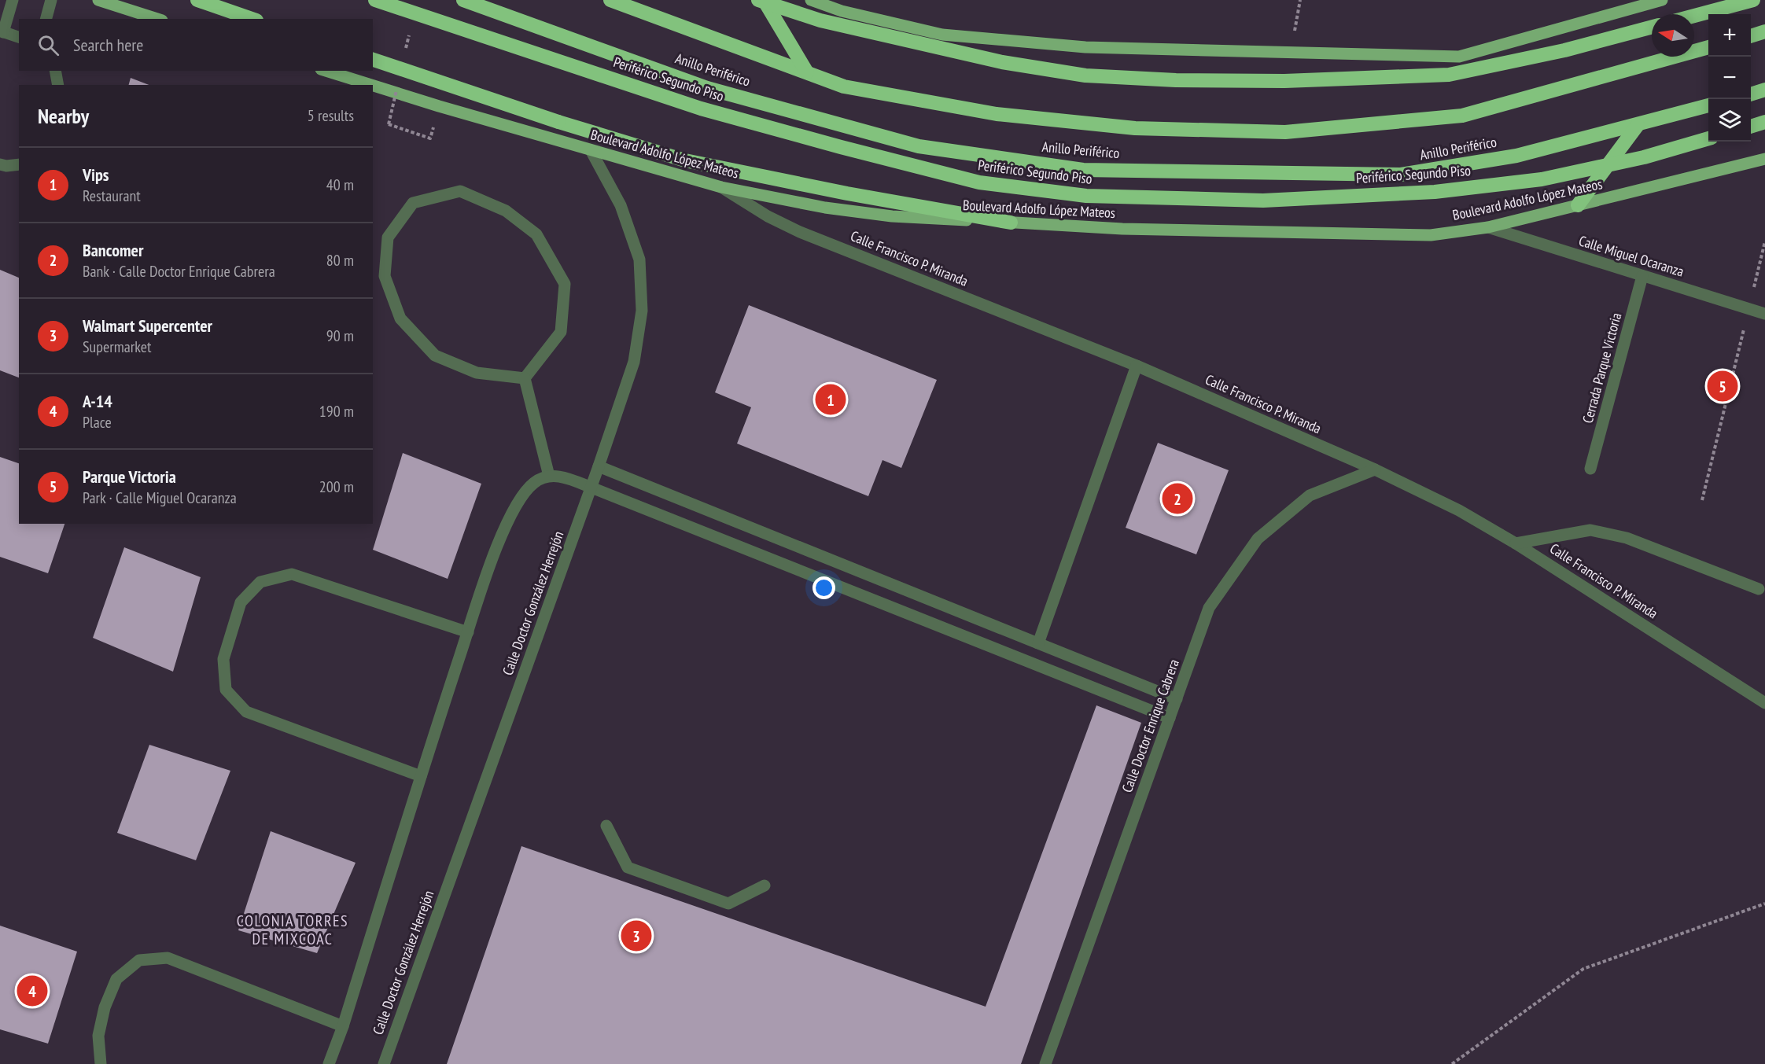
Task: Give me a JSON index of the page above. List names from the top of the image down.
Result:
{
  "streets": {
    "highway": ["Anillo Periférico", "Periférico Segundo Piso"],
    "main road": ["Boulevard Adolfo López Mateos"],
    "street": [
      "Calle Miguel Ocaranza",
      "Calle Francisco P. Miranda",
      "Cerrada Parque Victoria",
      "Calle Doctor González Herrejón",
      "Calle Doctor Enrique Cabrera"
    ]
  },
  "crossings": [
    ["Boulevard Adolfo López Mateos", "Calle Miguel Ocaranza"],
    ["Boulevard Adolfo López Mateos", "Calle Francisco P. Miranda"],
    ["Boulevard Adolfo López Mateos", "Calle Doctor González Herrejón"],
    ["Calle Miguel Ocaranza", "Cerrada Parque Victoria"],
    ["Calle Francisco P. Miranda", "Calle Doctor Enrique Cabrera"]
  ],
  "districts": ["COLONIA TORRES DE MIXCOAC"],
  "north": "left",
  "page": {
    "map_buttons": ["+", "−"],
    "search": "Search here",
    "heading": ["Nearby", "5 results"],
    "list": [
      {
        "mark": "1",
        "name": "Vips",
        "note": "Restaurant",
        "value": "40 m"
      },
      {
        "mark": "2",
        "name": "Bancomer",
        "note": "Bank · Calle Doctor Enrique Cabrera",
        "value": "80 m"
      },
      {
        "mark": "3",
        "name": "Walmart Supercenter",
        "note": "Supermarket",
        "value": "90 m"
      },
      {
        "mark": "4",
        "name": "A-14",
        "note": "Place",
        "value": "190 m"
      },
      {
        "mark": "5",
        "name": "Parque Victoria",
        "note": "Park · Calle Miguel Ocaranza",
        "value": "200 m"
      }
    ],
    "pins": [
      "5",
      "1",
      "2",
      "3",
      "4"
    ]
  }
}
